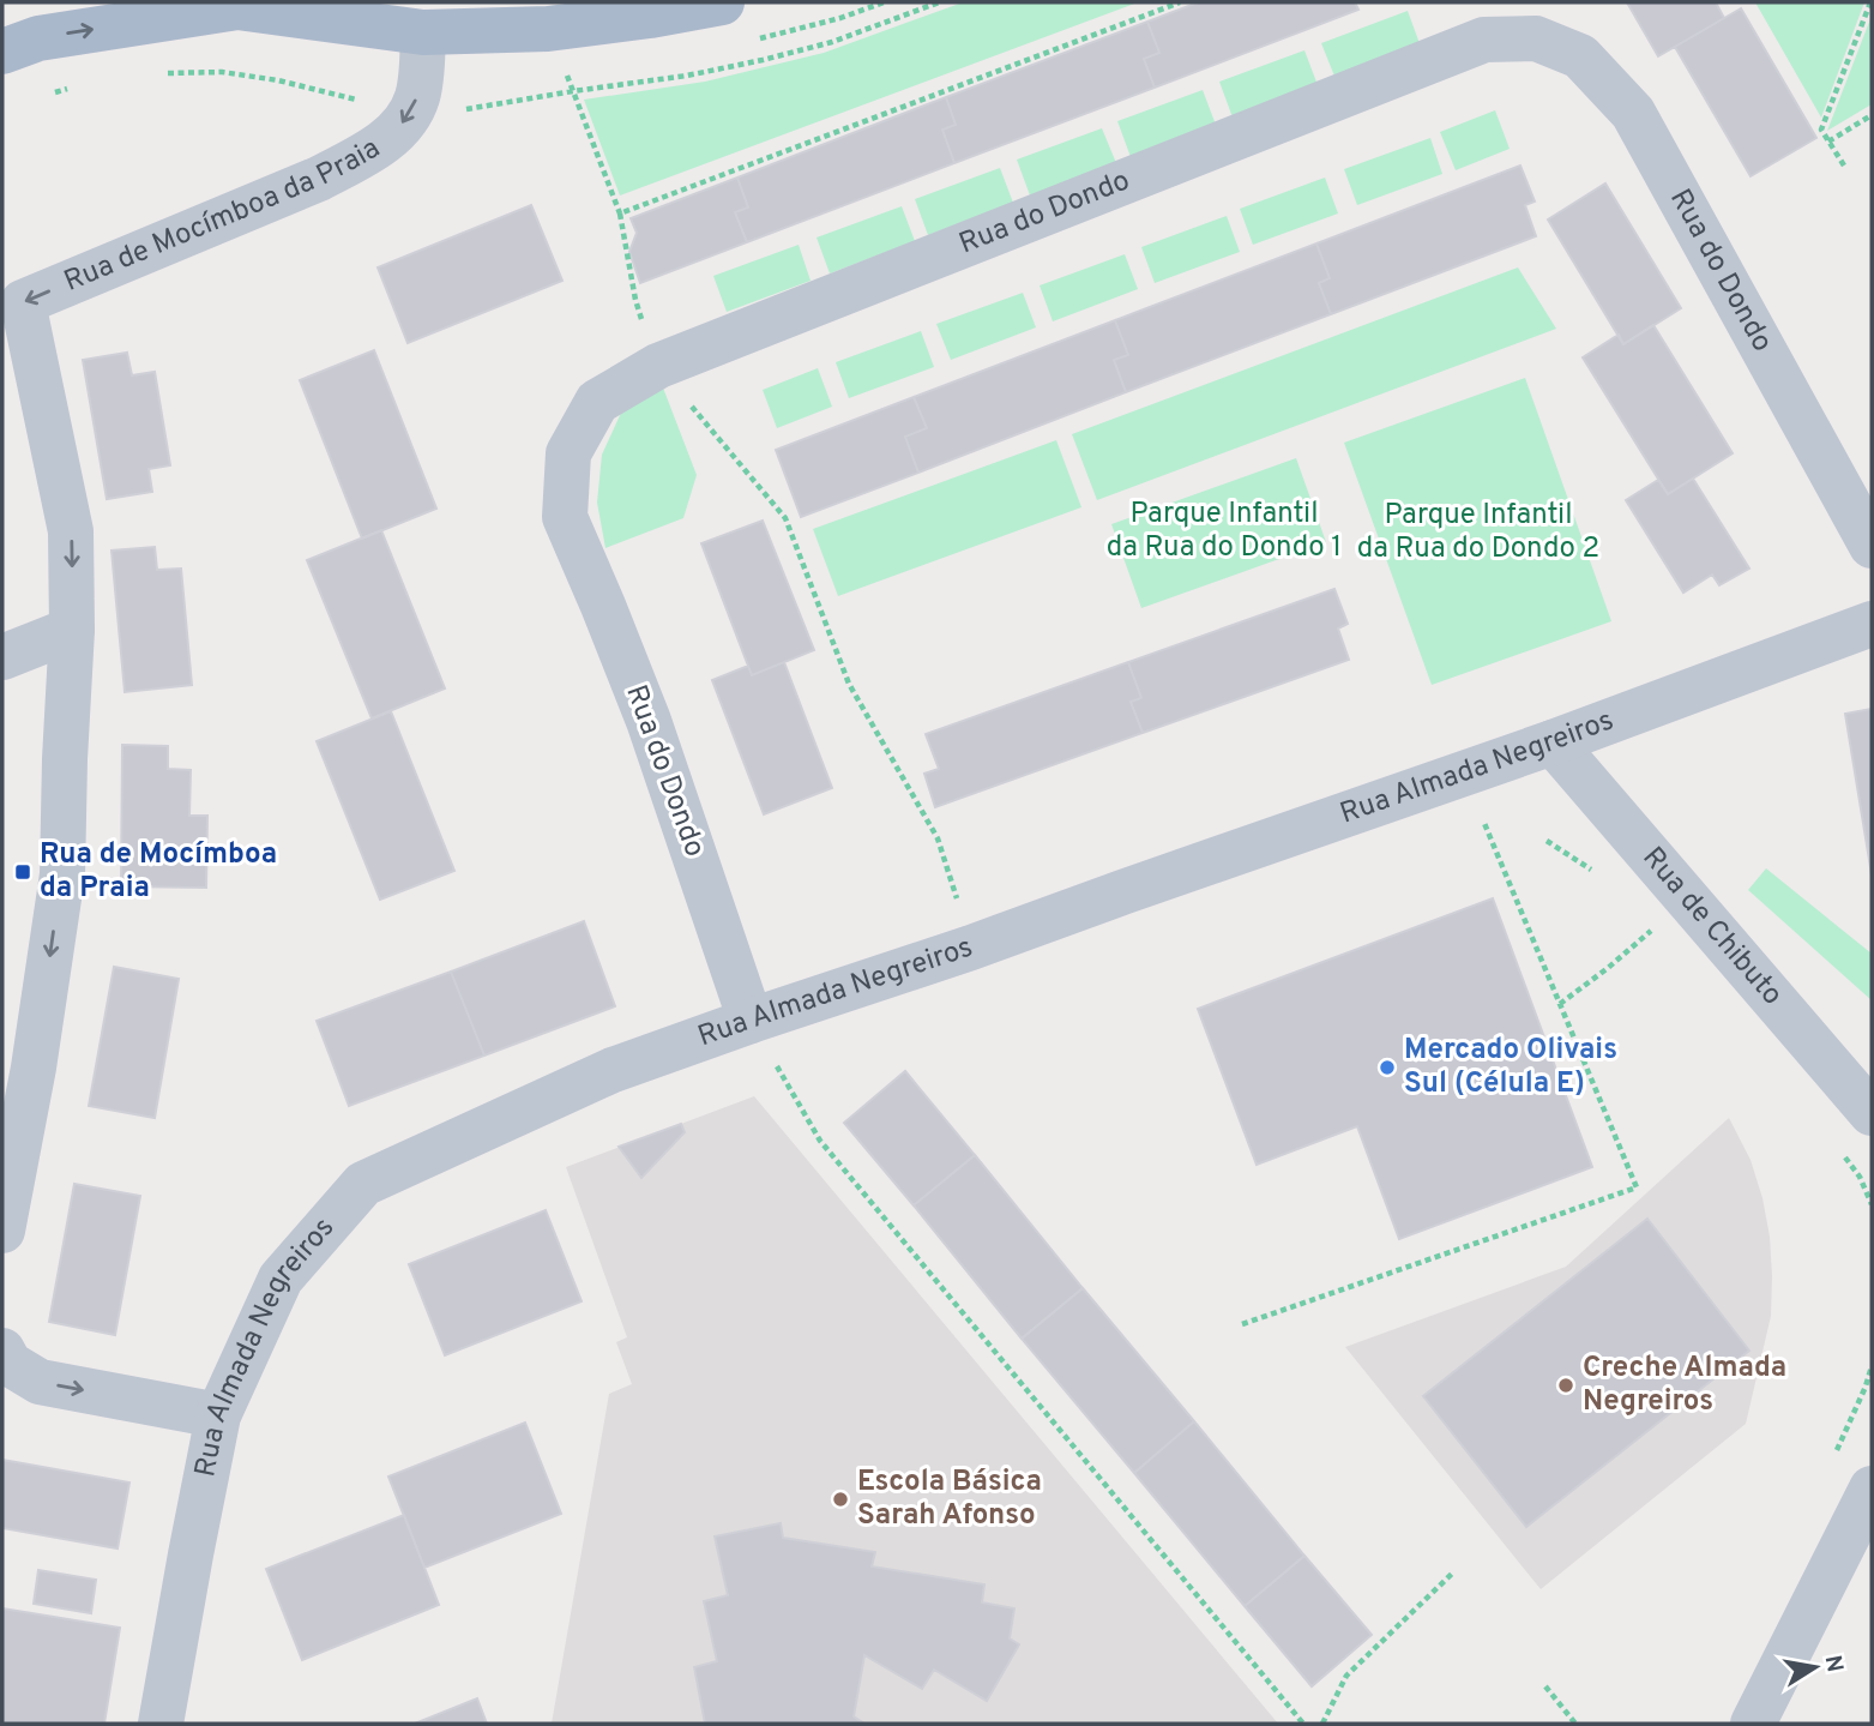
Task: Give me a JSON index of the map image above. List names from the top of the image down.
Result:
{
  "streets": {
    "street": [
      "Rua de Mocímboa da Praia",
      "Rua do Dondo",
      "Rua Almada Negreiros",
      "Rua de Chibuto"
    ]
  },
  "crossings": [
    ["Rua do Dondo", "Rua Almada Negreiros"],
    ["Rua Almada Negreiros", "Rua de Chibuto"]
  ],
  "one_way": ["Rua de Mocímboa da Praia"],
  "parks": ["Parque Infantil da Rua do Dondo 1", "Parque Infantil da Rua do Dondo 2"],
  "places": {
    "transit": ["Rua de Mocímboa da Praia"],
    "other": ["Mercado Olivais Sul (Célula E)", "Creche Almada Negreiros", "Escola Básica Sarah Afonso"]
  },
  "north": "right"
}
